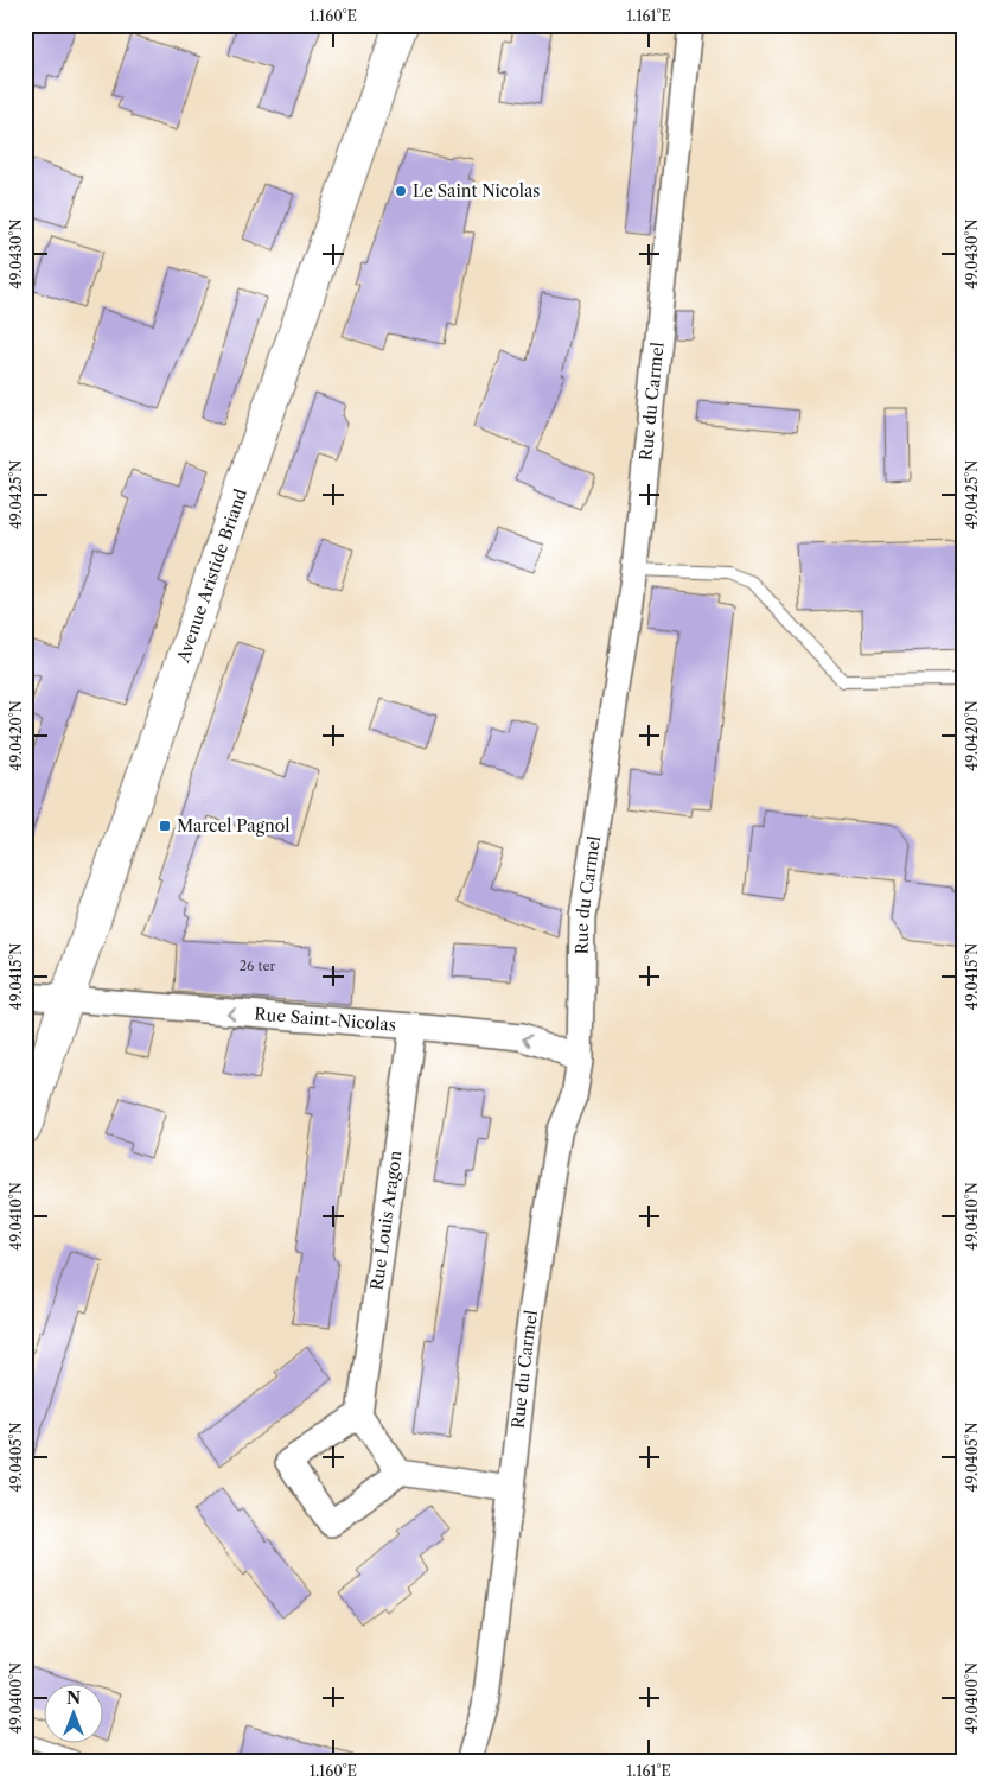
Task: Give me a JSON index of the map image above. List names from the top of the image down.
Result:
{
  "streets": {
    "main road": ["Avenue Aristide Briand"],
    "street": ["Rue du Carmel", "Rue Saint-Nicolas", "Rue Louis Aragon"]
  },
  "crossings": [
    ["Rue du Carmel", "Rue Saint-Nicolas"],
    ["Avenue Aristide Briand", "Rue Saint-Nicolas"],
    ["Rue Saint-Nicolas", "Rue Louis Aragon"]
  ],
  "one_way": ["Rue Saint-Nicolas"],
  "places": {
    "other": ["Le Saint Nicolas"],
    "transit": ["Marcel Pagnol"]
  },
  "house_numbers": ["26 ter"],
  "north": "top",
  "coordinates": [
    "1.160°E",
    "1.161°E",
    "49.0430°N",
    "49.0425°N",
    "49.0420°N",
    "49.0415°N",
    "49.0410°N",
    "49.0405°N",
    "49.0400°N"
  ]
}
